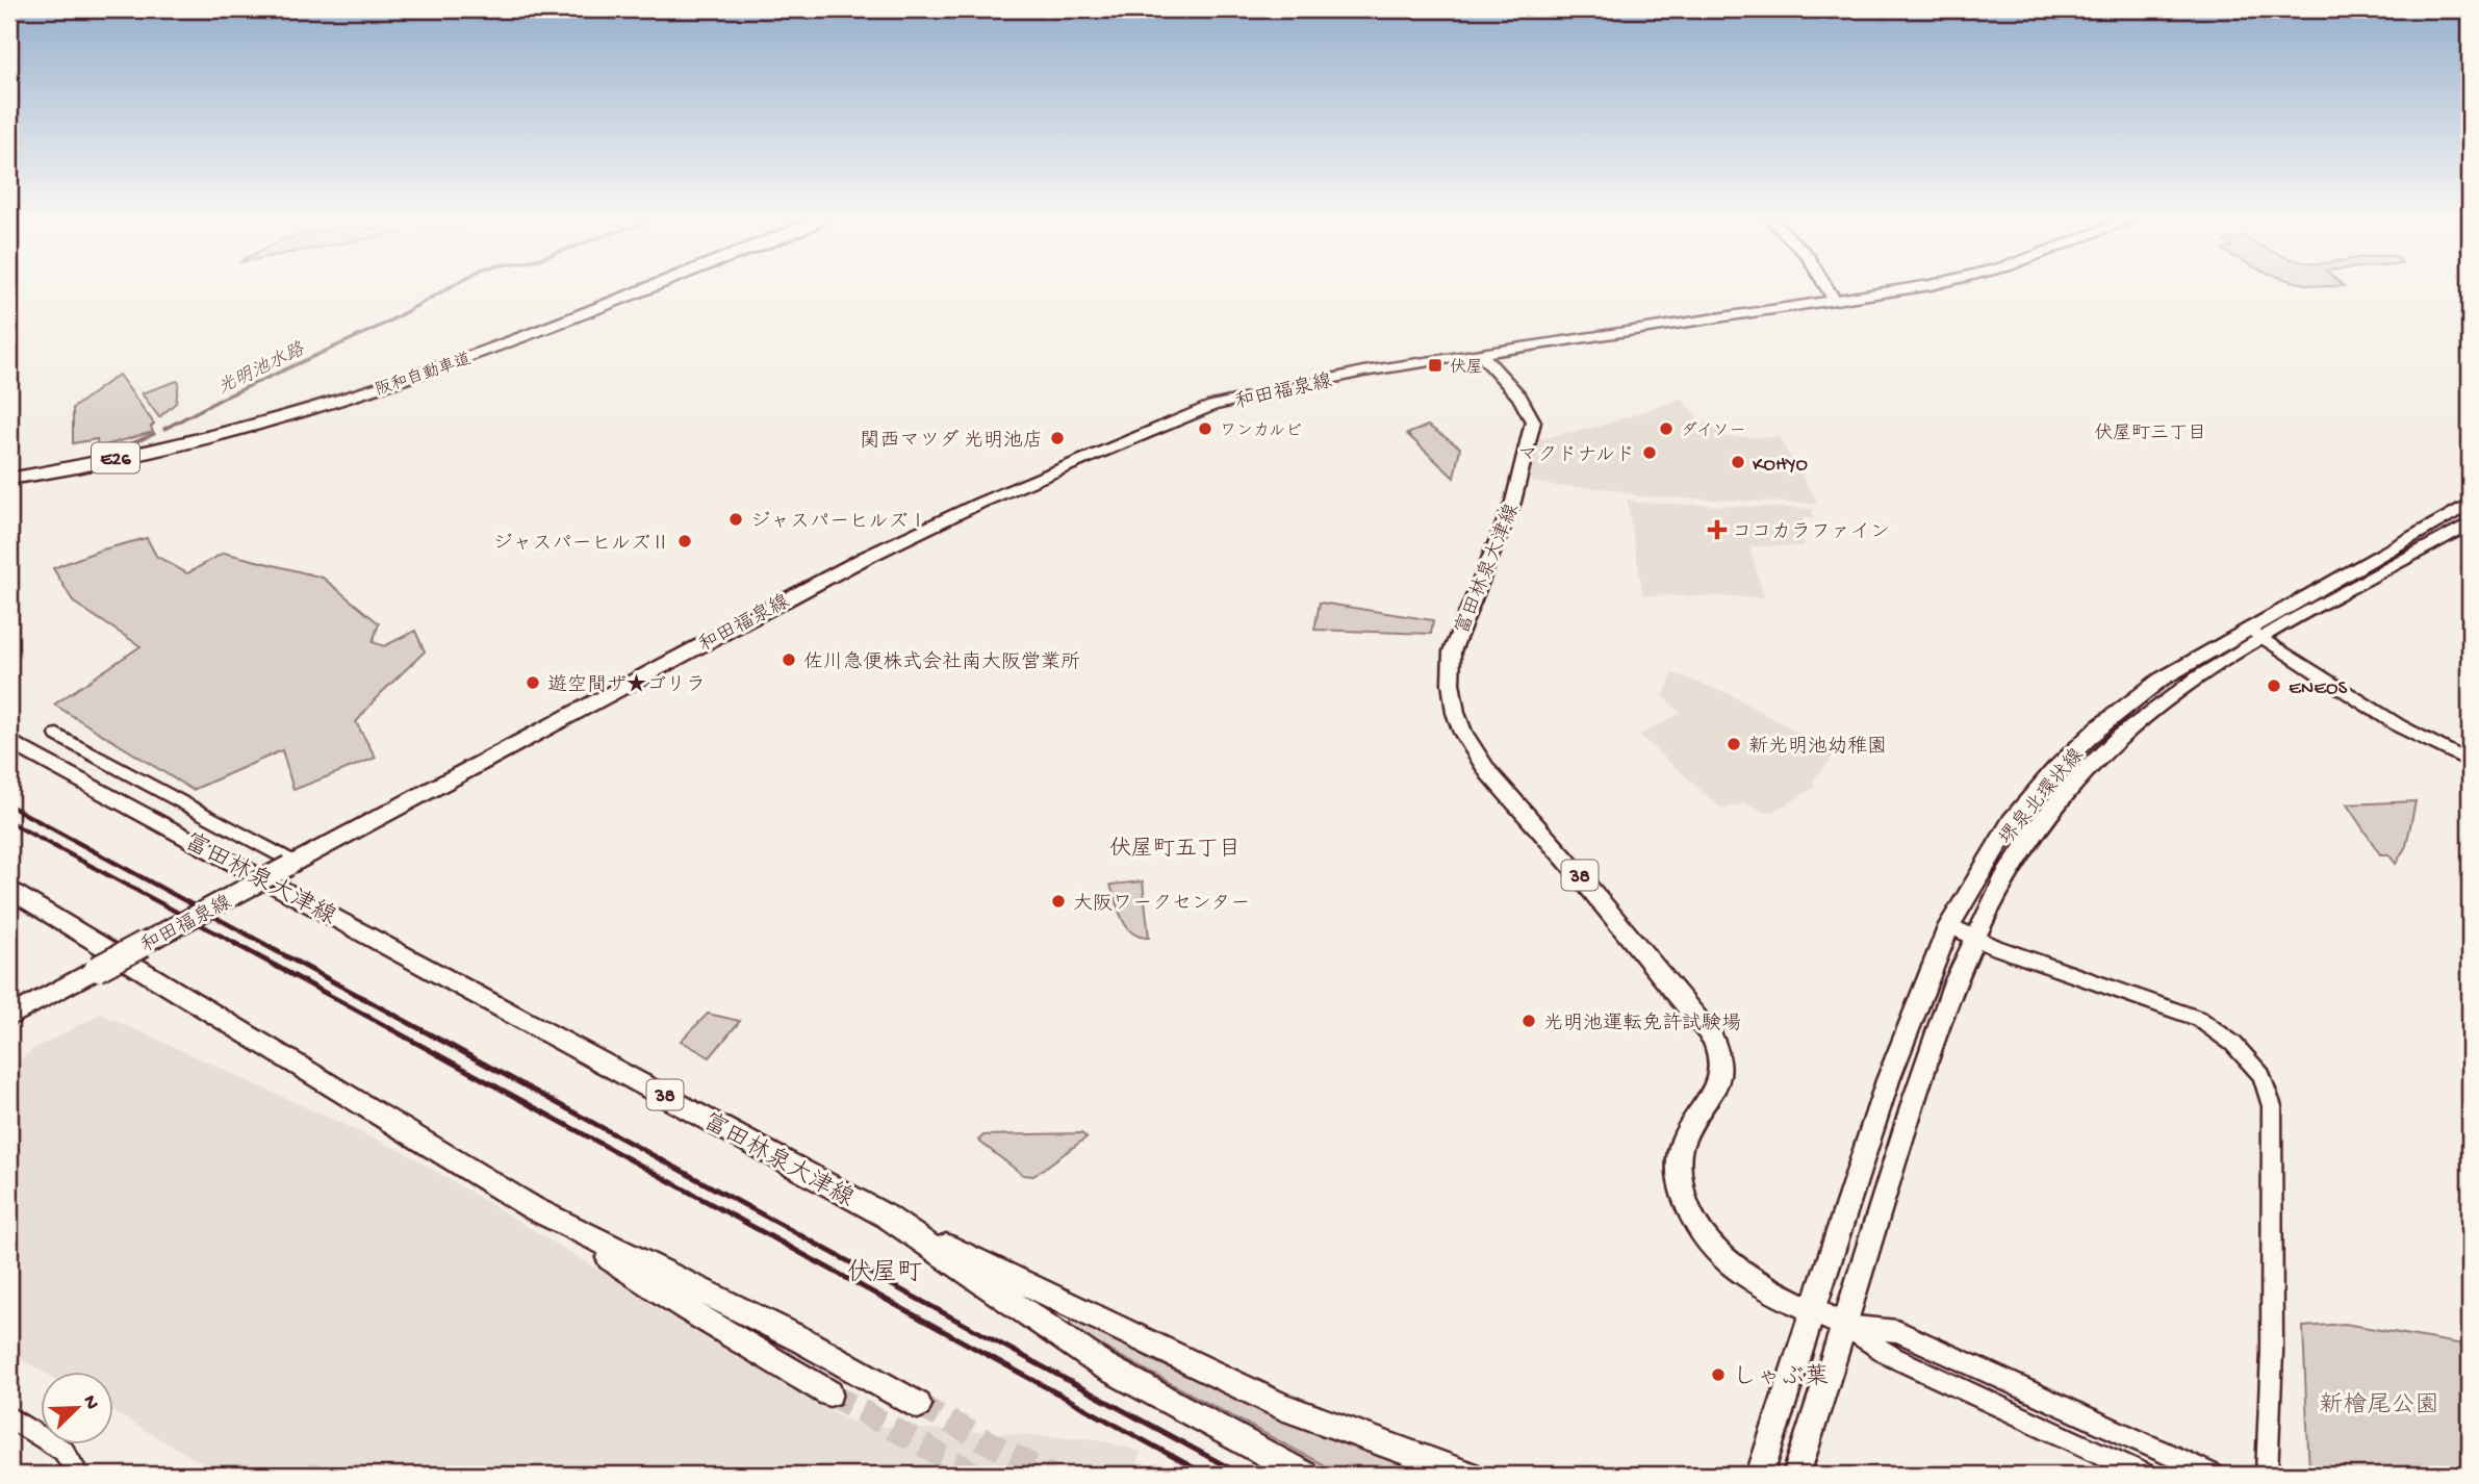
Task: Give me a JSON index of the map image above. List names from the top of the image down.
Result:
{
  "streets": {
    "highway": ["阪和自動車道", "E26"],
    "main road": [
      "和田福泉線",
      "富田林泉大津線",
      "堺泉北環状線",
      "38"
    ]
  },
  "crossings": [
    ["和田福泉線", "富田林泉大津線"],
    ["富田林泉大津線", "堺泉北環状線"]
  ],
  "districts": ["伏屋町三丁目", "伏屋町五丁目", "伏屋町"],
  "water": ["光明池水路"],
  "parks": ["新檜尾公園"],
  "places": {
    "transit": ["伏屋"],
    "other": [
      "ワンカルビ",
      "ダイソー",
      "関西マツダ 光明池店",
      "マクドナルド",
      "KOHYO",
      "ジャスパーヒルズⅠ",
      "ジャスパーヒルズⅡ",
      "佐川急便株式会社南大阪営業所",
      "遊空間ザ★ゴリラ",
      "ENEOS",
      "新光明池幼稚園",
      "大阪ワークセンター",
      "光明池運転免許試験場",
      "しゃぶ葉"
    ],
    "health": ["ココカラファイン"]
  },
  "north": "top right"
}
